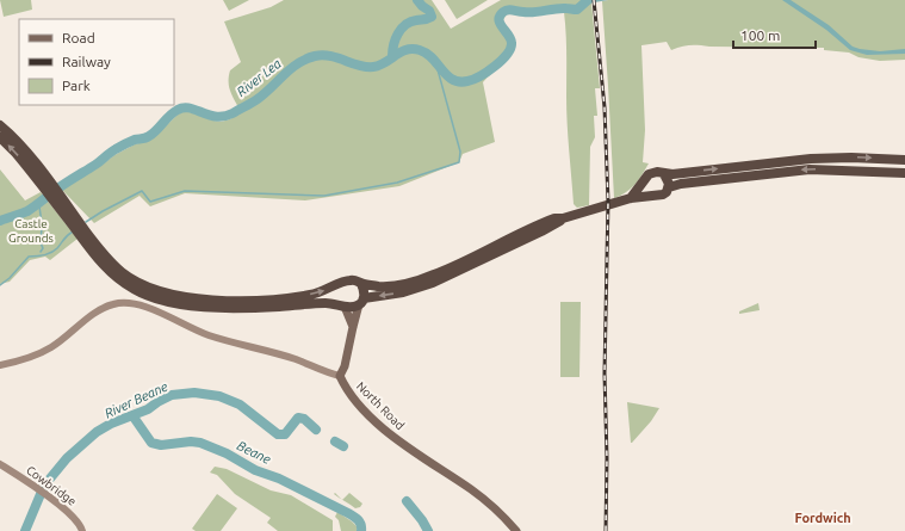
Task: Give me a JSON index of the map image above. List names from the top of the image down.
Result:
{
  "streets": {
    "main road": ["North Road"],
    "street": ["Cowbridge"]
  },
  "districts": ["Fordwich"],
  "water": ["River Lea", "River Beane", "Beane"],
  "parks": ["Castle Grounds"],
  "legend": ["Road", "Railway", "Park"],
  "scale_bar": "100 m"
}
